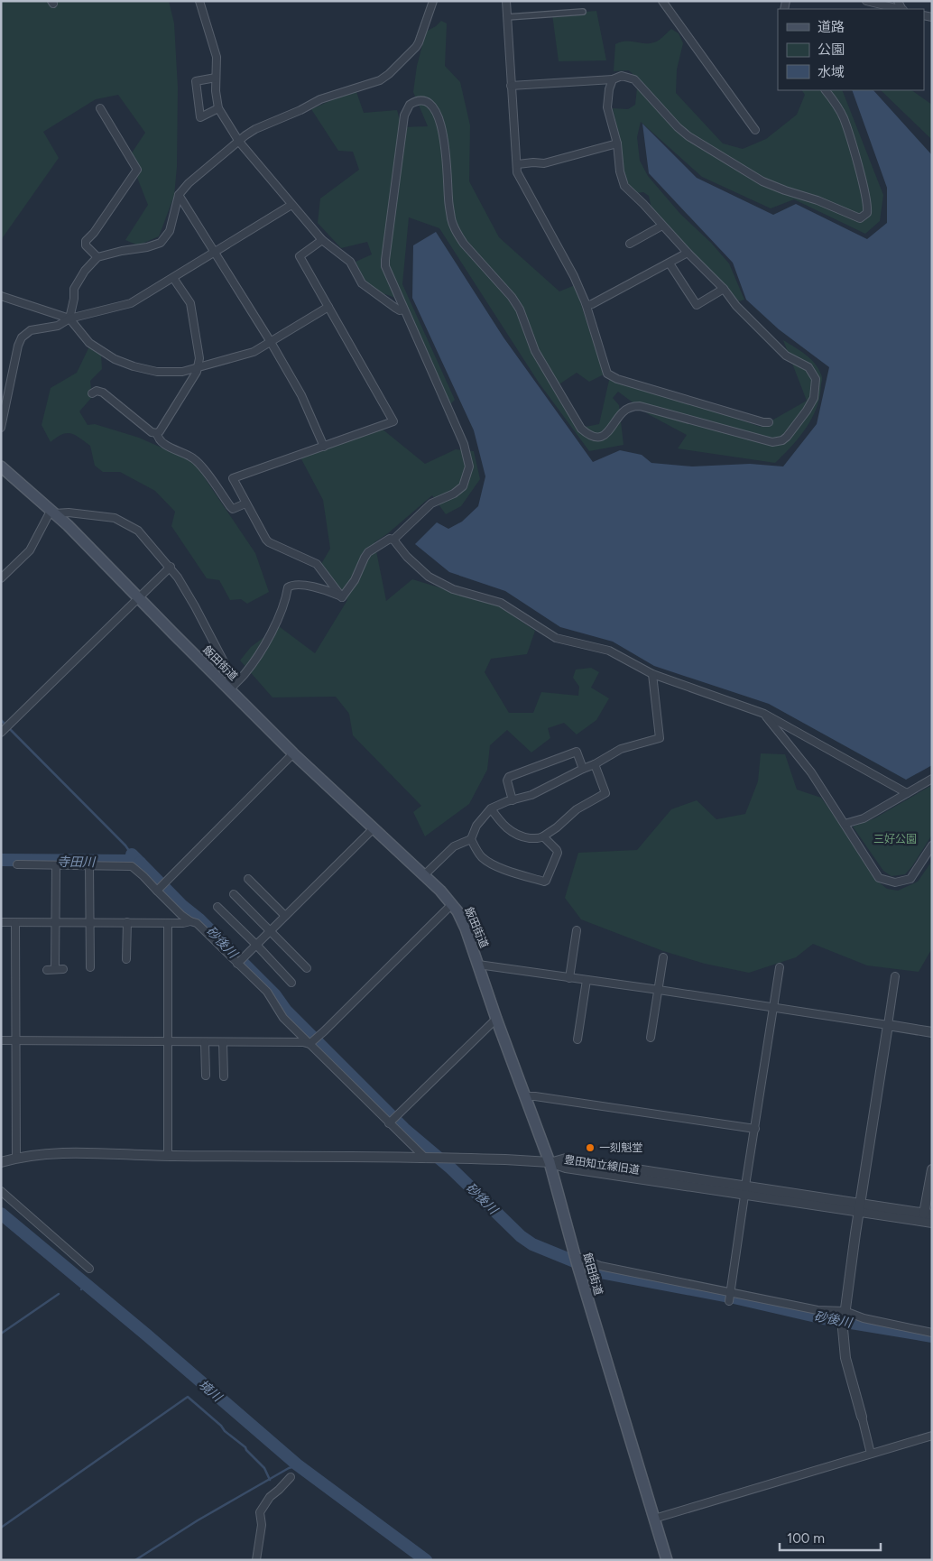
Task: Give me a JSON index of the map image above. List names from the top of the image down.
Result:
{
  "streets": {
    "main road": ["飯田街道"],
    "street": ["豊田知立線旧道"]
  },
  "crossings": [
    ["飯田街道", "豊田知立線旧道"]
  ],
  "water": ["寺田川", "砂後川", "境川"],
  "parks": ["三好公園"],
  "places": ["一刻魁堂"],
  "legend": ["道路", "公園", "水域"],
  "scale_bar": "100 m"
}
